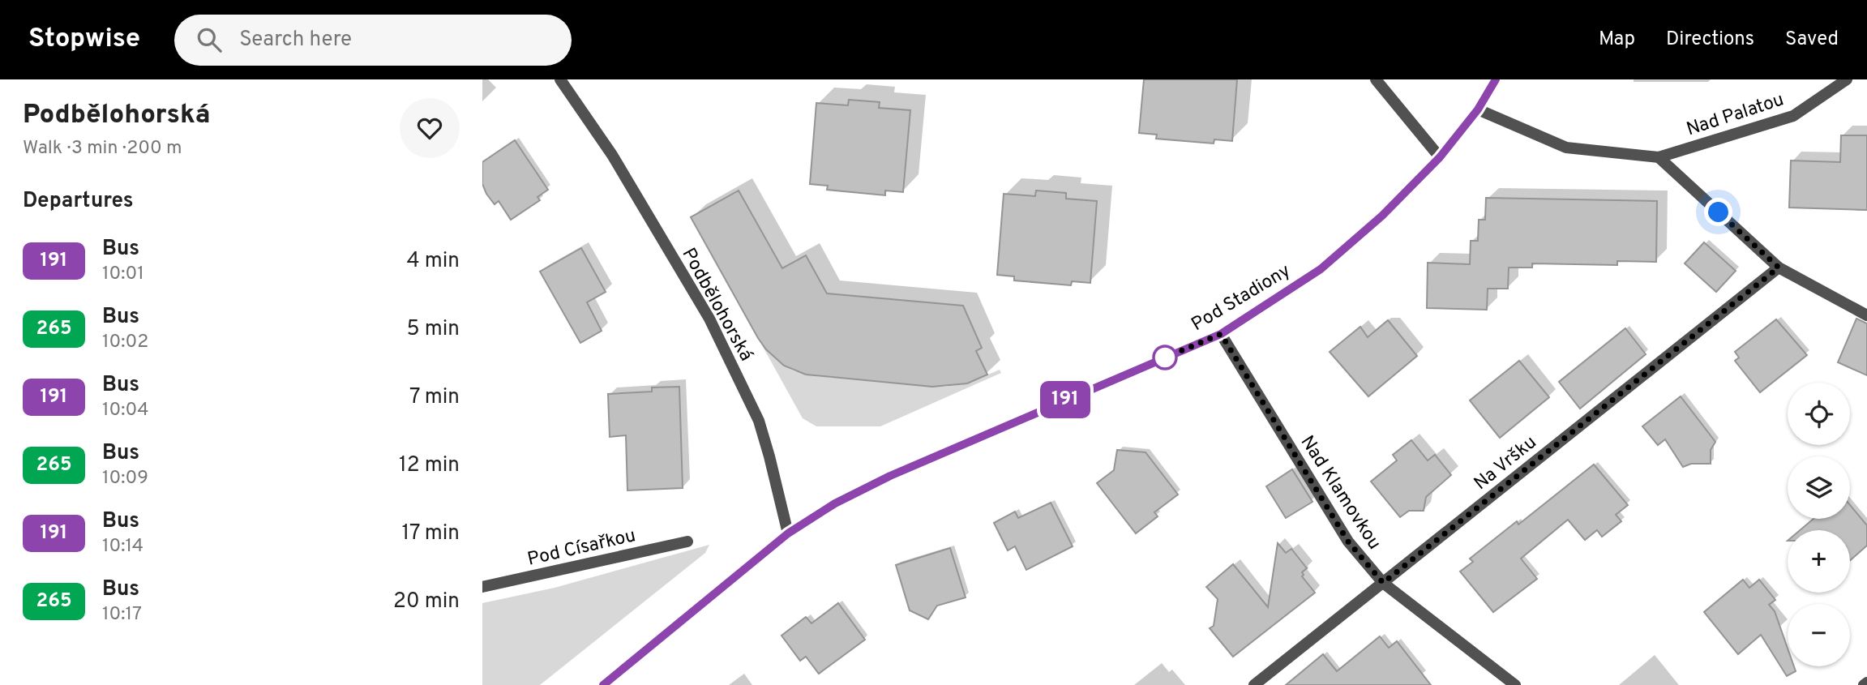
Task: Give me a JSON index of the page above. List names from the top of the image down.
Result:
{
  "streets": {
    "main road": ["Pod Stadiony"],
    "street": [
      "Nad Palatou",
      "Podbělohorská",
      "Na Vršku",
      "Nad Klamovkou",
      "Pod Císařkou"
    ]
  },
  "crossings": [
    ["Pod Stadiony", "Podbělohorská"],
    ["Pod Stadiony", "Nad Klamovkou"],
    ["Na Vršku", "Nad Klamovkou"]
  ],
  "lines": ["bus line 191"],
  "page": {
    "header": "Stopwise",
    "search": "Search here",
    "nav": ["Map", "Directions", "Saved"],
    "heading": [
      ["Podbělohorská", "Walk · 3 min · 200 m"],
      "Departures"
    ],
    "on_map": "191",
    "list": [
      {
        "mark": "191",
        "name": "Bus",
        "note": "10:01",
        "value": "4 min"
      },
      {
        "mark": "265",
        "name": "Bus",
        "note": "10:02",
        "value": "5 min"
      },
      {
        "mark": "191",
        "name": "Bus",
        "note": "10:04",
        "value": "7 min"
      },
      {
        "mark": "265",
        "name": "Bus",
        "note": "10:09",
        "value": "12 min"
      },
      {
        "mark": "191",
        "name": "Bus",
        "note": "10:14",
        "value": "17 min"
      },
      {
        "mark": "265",
        "name": "Bus",
        "note": "10:17",
        "value": "20 min"
      }
    ],
    "map_buttons": ["+", "−"]
  }
}
